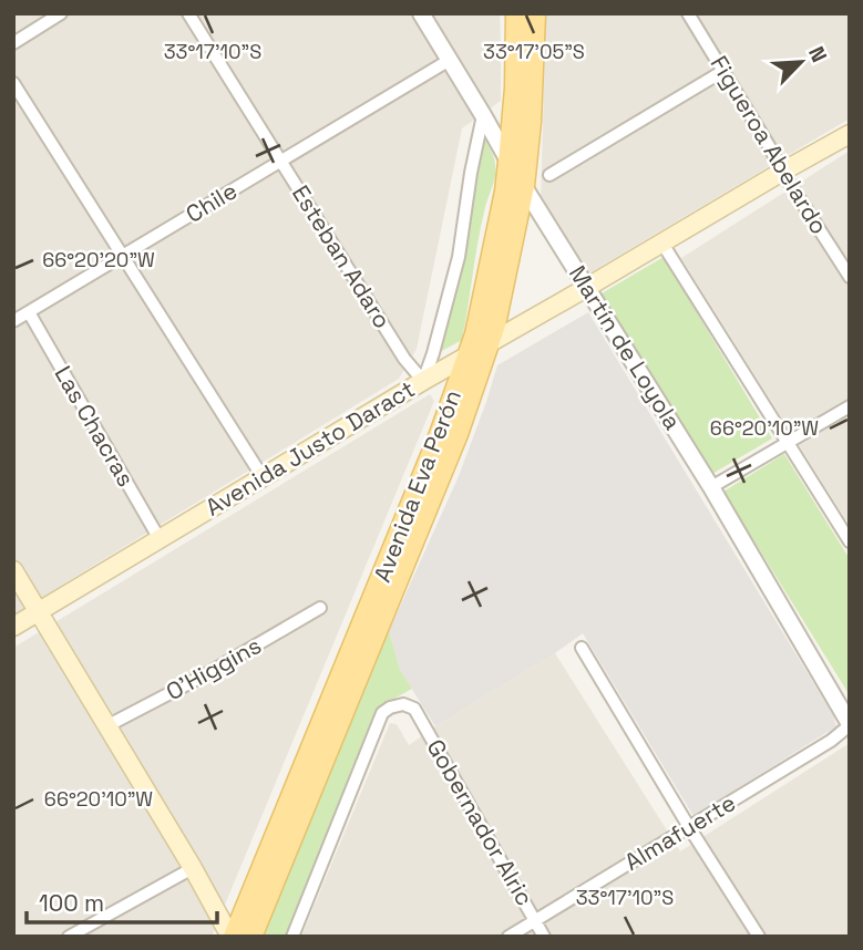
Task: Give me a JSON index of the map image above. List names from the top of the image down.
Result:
{
  "streets": {
    "main road": ["Avenida Justo Daract", "Avenida Eva Perón"],
    "street": [
      "Figueroa Abelardo",
      "Chile",
      "Esteban Adaro",
      "Martín de Loyola",
      "Las Chacras",
      "O'Higgins",
      "Gobernador Alric",
      "Almafuerte"
    ]
  },
  "crossings": [
    ["Figueroa Abelardo", "Avenida Justo Daract"],
    ["Chile", "Esteban Adaro"],
    ["Chile", "Martín de Loyola"],
    ["Chile", "Las Chacras"],
    ["Esteban Adaro", "Avenida Justo Daract"],
    ["Esteban Adaro", "Avenida Eva Perón"],
    ["Martín de Loyola", "Avenida Justo Daract"],
    ["Martín de Loyola", "Avenida Eva Perón"],
    ["Martín de Loyola", "Almafuerte"],
    ["Las Chacras", "Avenida Justo Daract"],
    ["Avenida Justo Daract", "Avenida Eva Perón"],
    ["Gobernador Alric", "Almafuerte"]
  ],
  "scale_bar": "100 m",
  "north": "top right",
  "coordinates": [
    "33°17'10\"S",
    "33°17'05\"S",
    "66°20'20\"W",
    "66°20'10\"W"
  ]
}
